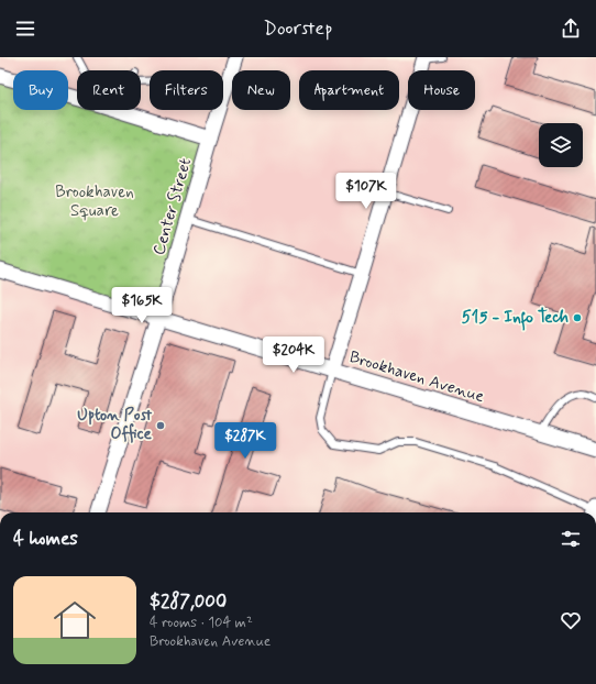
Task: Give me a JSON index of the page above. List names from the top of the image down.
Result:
{
  "streets": {
    "street": ["Center Street", "Brookhaven Avenue"]
  },
  "crossings": [
    ["Center Street", "Brookhaven Avenue"]
  ],
  "parks": ["Brookhaven Square"],
  "places": ["515 - Info Tech", "Upton Post Office"],
  "page": {
    "header": "Doorstep",
    "chip": [
      "Buy",
      "Rent",
      "Filters",
      "New",
      "Apartment",
      "House"
    ],
    "price": [
      "$107K",
      "$165K",
      "$204K",
      "$287K"
    ],
    "heading": "4 homes",
    "list": [
      {
        "name": "$287,000",
        "note": "4 rooms · 104 m² · Brookhaven Avenue"
      }
    ]
  }
}
